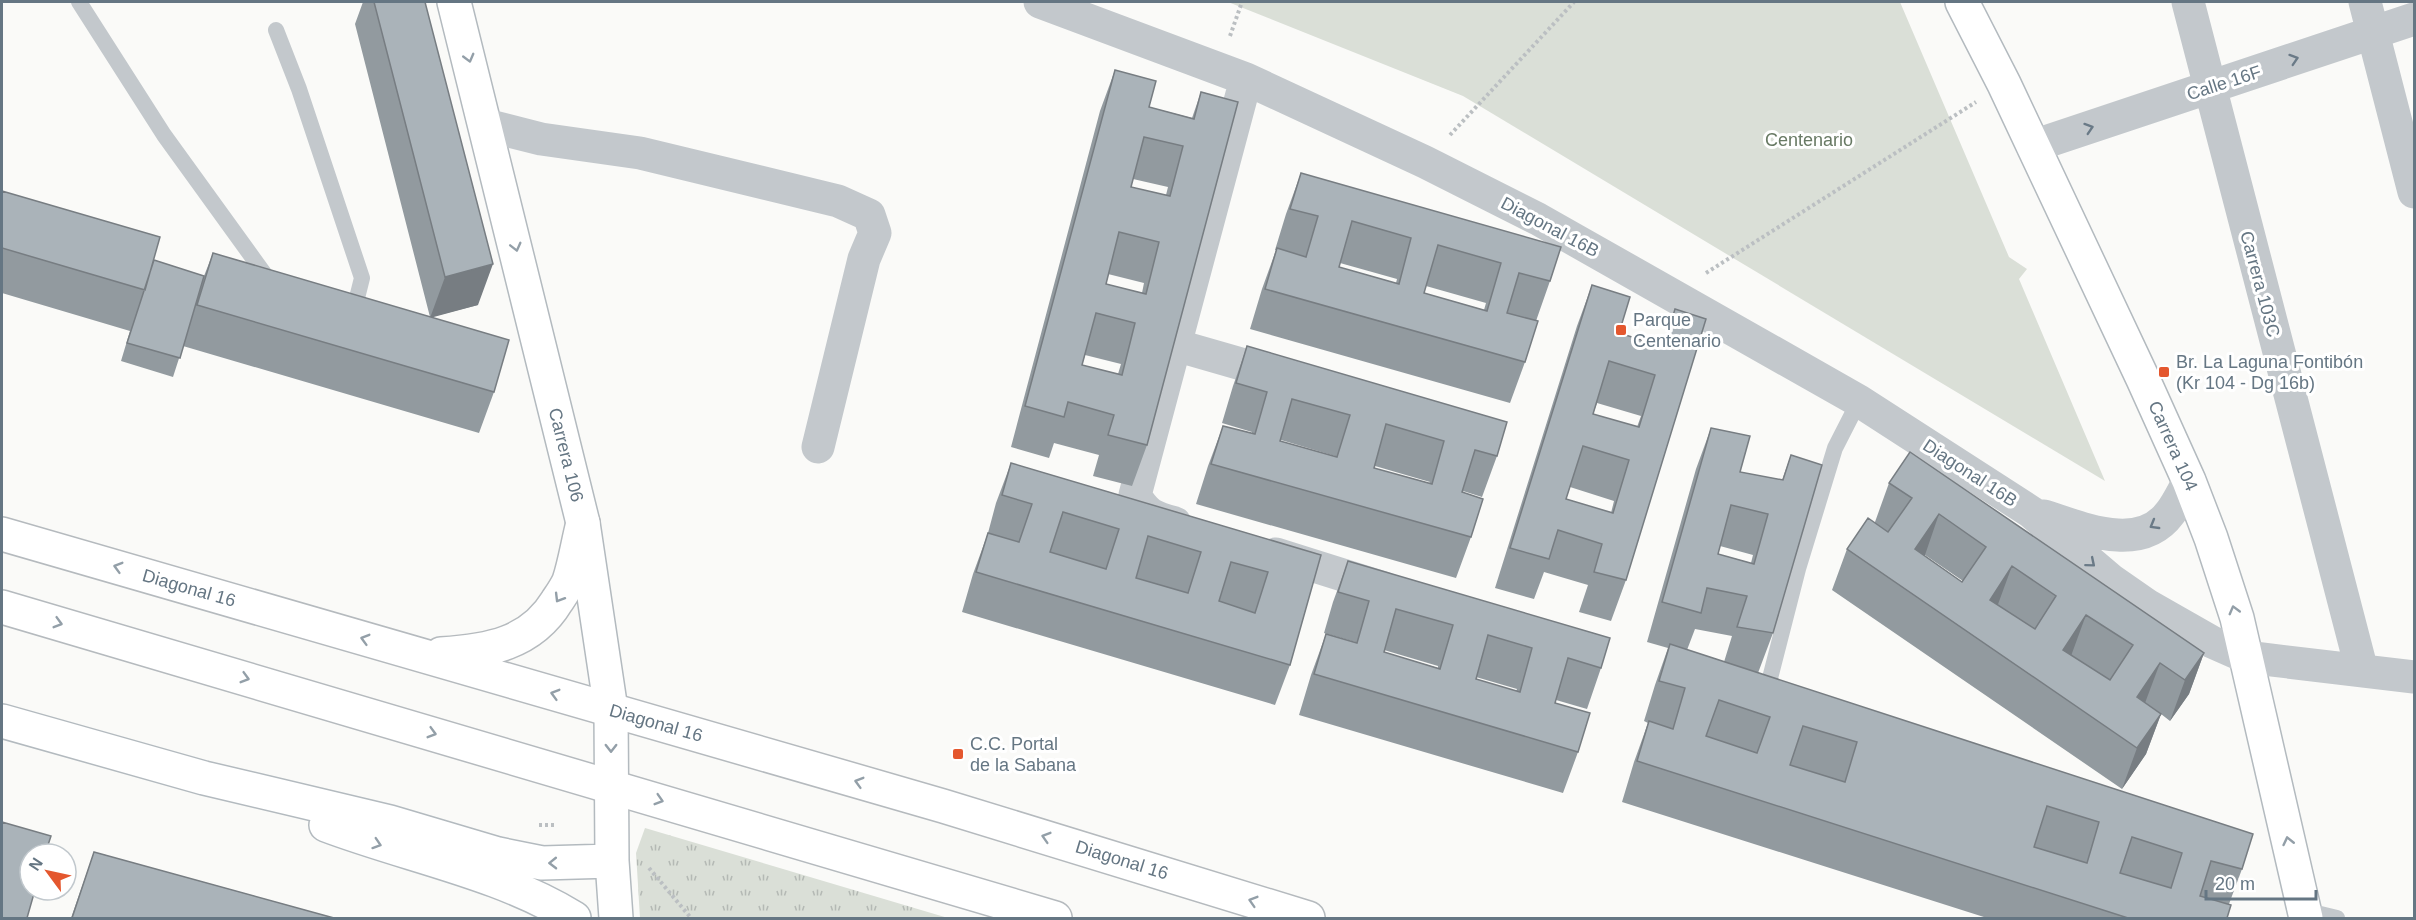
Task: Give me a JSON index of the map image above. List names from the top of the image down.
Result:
{
  "streets": {
    "street": [
      "Calle 16F",
      "Diagonal 16B",
      "Carrera 103C",
      "Carrera 104",
      "Carrera 106",
      "Diagonal 16"
    ]
  },
  "crossings": [
    ["Calle 16F", "Carrera 103C"],
    ["Calle 16F", "Carrera 104"],
    ["Diagonal 16B", "Carrera 103C"],
    ["Diagonal 16B", "Carrera 104"],
    ["Carrera 106", "Diagonal 16"]
  ],
  "one_way": ["Calle 16F", "Carrera 104", "Carrera 106"],
  "parks": ["Centenario"],
  "places": {
    "transit": ["Parque Centenario", "Br. La Laguna Fontibón (Kr 104 - Dg 16b)", "C.C. Portal de la Sabana"]
  },
  "scale_bar": "20 m",
  "north": "top left"
}
